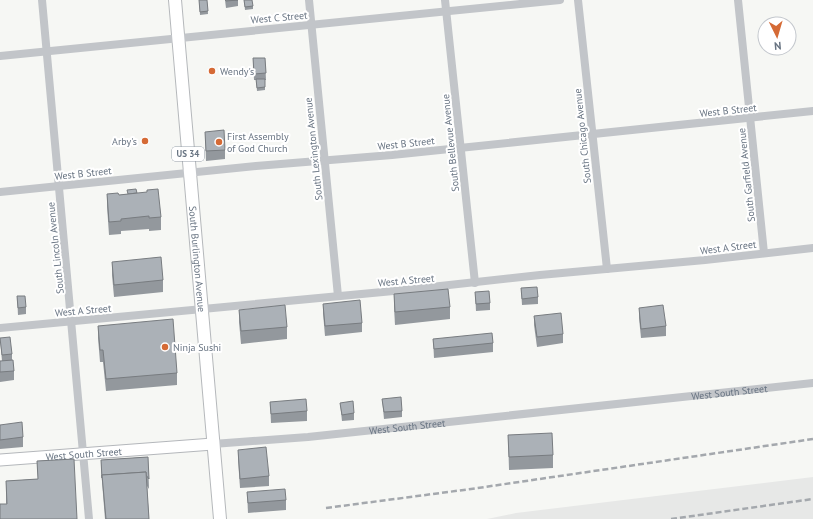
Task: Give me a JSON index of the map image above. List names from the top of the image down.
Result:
{
  "streets": {
    "highway": ["US 34", "South Burlington Avenue"],
    "main road": ["West South Street"],
    "street": [
      "West C Street",
      "West B Street",
      "South Chicago Avenue",
      "South Bellevue Avenue",
      "South Lexington Avenue",
      "South Garfield Avenue",
      "West A Street",
      "South Lincoln Avenue"
    ]
  },
  "crossings": [
    ["West C Street", "South Bellevue Avenue"],
    ["West C Street", "South Lexington Avenue"],
    ["West C Street", "South Lincoln Avenue"],
    ["West C Street", "South Burlington Avenue"],
    ["West B Street", "South Chicago Avenue"],
    ["West B Street", "South Bellevue Avenue"],
    ["West B Street", "South Lexington Avenue"],
    ["West B Street", "South Garfield Avenue"],
    ["West B Street", "South Lincoln Avenue"],
    ["West B Street", "South Burlington Avenue"],
    ["South Chicago Avenue", "West A Street"],
    ["South Bellevue Avenue", "West A Street"],
    ["South Lexington Avenue", "West A Street"],
    ["South Garfield Avenue", "West A Street"],
    ["West A Street", "South Lincoln Avenue"],
    ["West A Street", "South Burlington Avenue"],
    ["South Lincoln Avenue", "West South Street"],
    ["South Burlington Avenue", "West South Street"]
  ],
  "places": [
    "Wendy's",
    "Arby's",
    "First Assembly of God Church",
    "Ninja Sushi"
  ],
  "north": "bottom"
}
